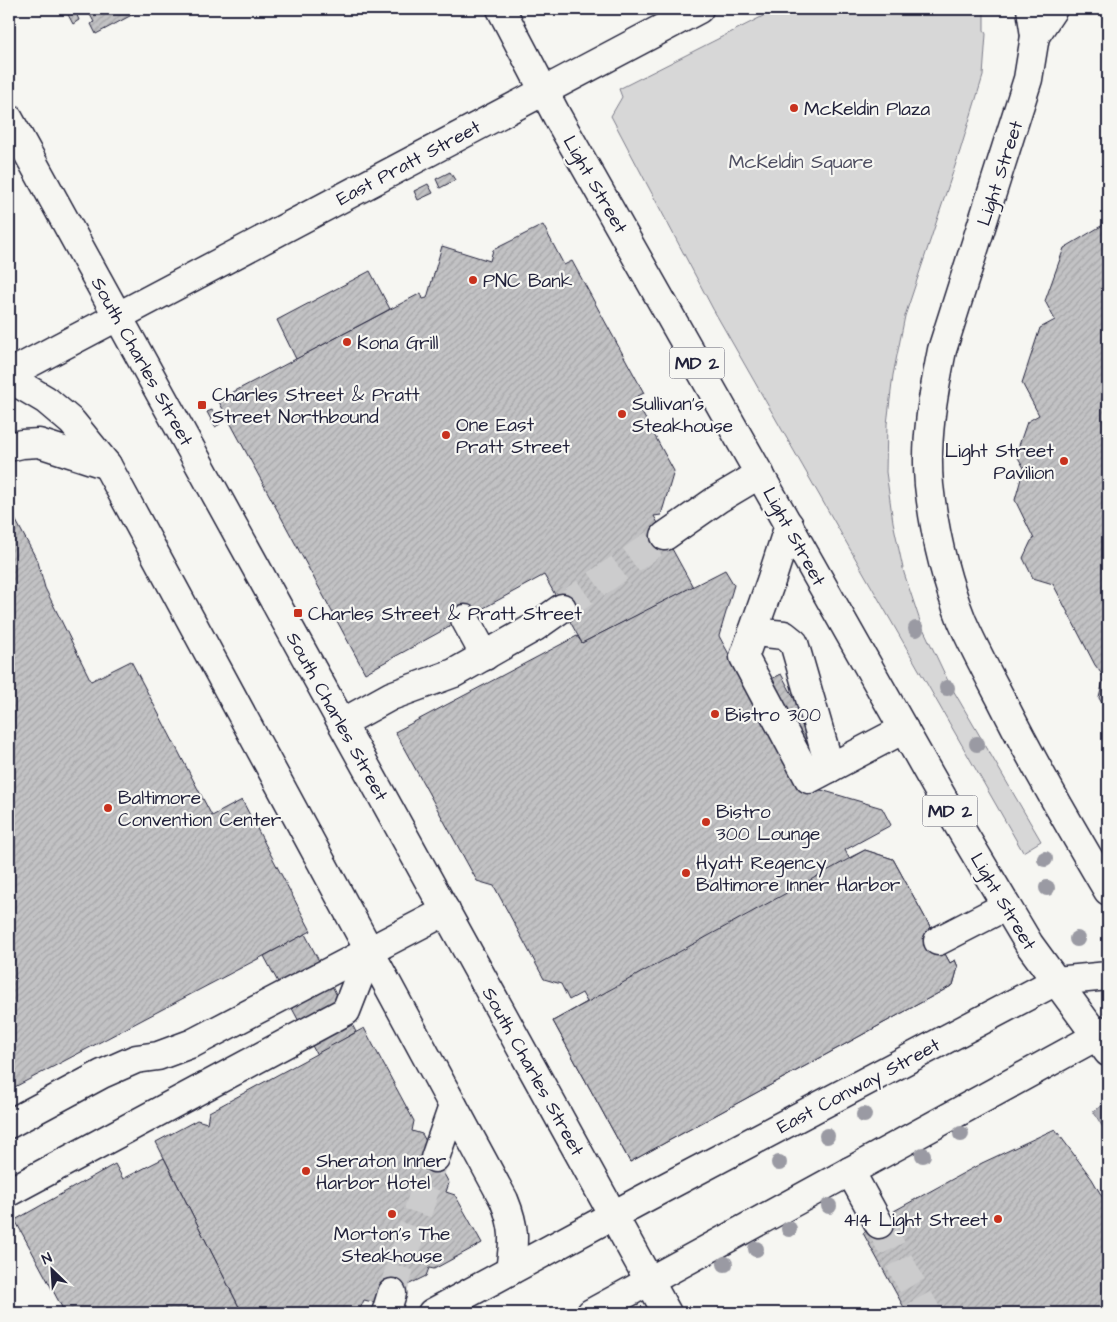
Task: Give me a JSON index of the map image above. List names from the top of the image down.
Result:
{
  "streets": {
    "main road": [
      "East Pratt Street",
      "Light Street",
      "South Charles Street",
      "MD 2",
      "East Conway Street"
    ]
  },
  "crossings": [
    ["East Pratt Street", "Light Street"],
    ["East Pratt Street", "South Charles Street"],
    ["Light Street", "East Conway Street"],
    ["South Charles Street", "East Conway Street"]
  ],
  "parks": ["McKeldin Square"],
  "places": {
    "other": [
      "McKeldin Plaza",
      "PNC Bank",
      "Kona Grill",
      "Sullivan's Steakhouse",
      "One East Pratt Street",
      "Light Street Pavilion",
      "Bistro 300",
      "Baltimore Convention Center",
      "Bistro 300 Lounge",
      "Hyatt Regency Baltimore Inner Harbor",
      "Sheraton Inner Harbor Hotel",
      "Morton's The Steakhouse",
      "414 Light Street"
    ],
    "transit": ["Charles Street & Pratt Street Northbound", "Charles Street & Pratt Street"]
  },
  "north": "top left"
}
